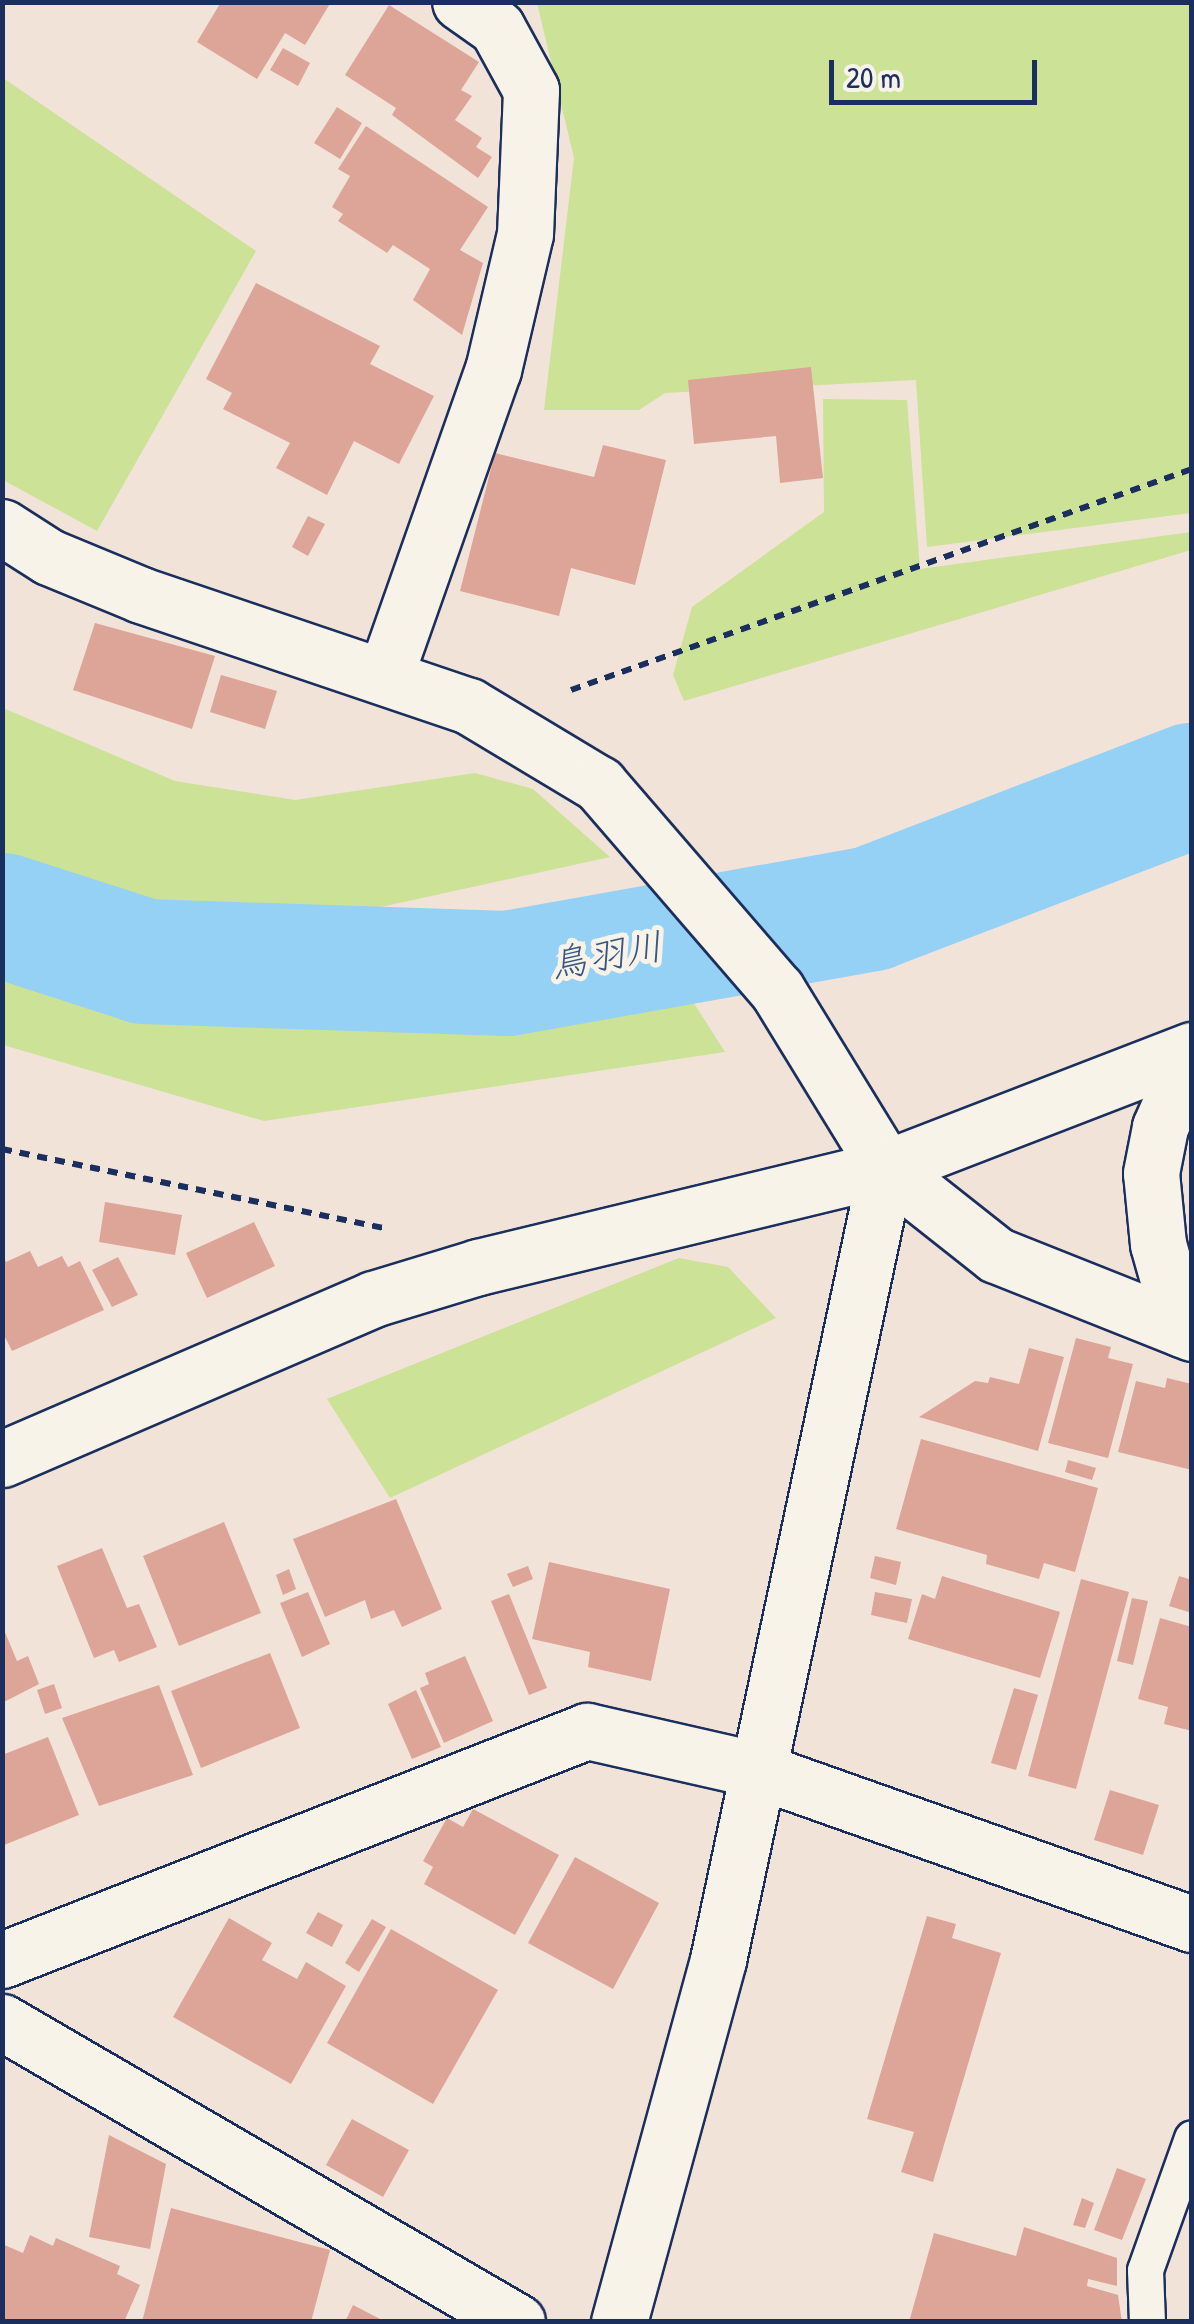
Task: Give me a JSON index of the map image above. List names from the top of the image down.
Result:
{
  "water": ["鳥羽川"],
  "scale_bar": "20 m"
}
